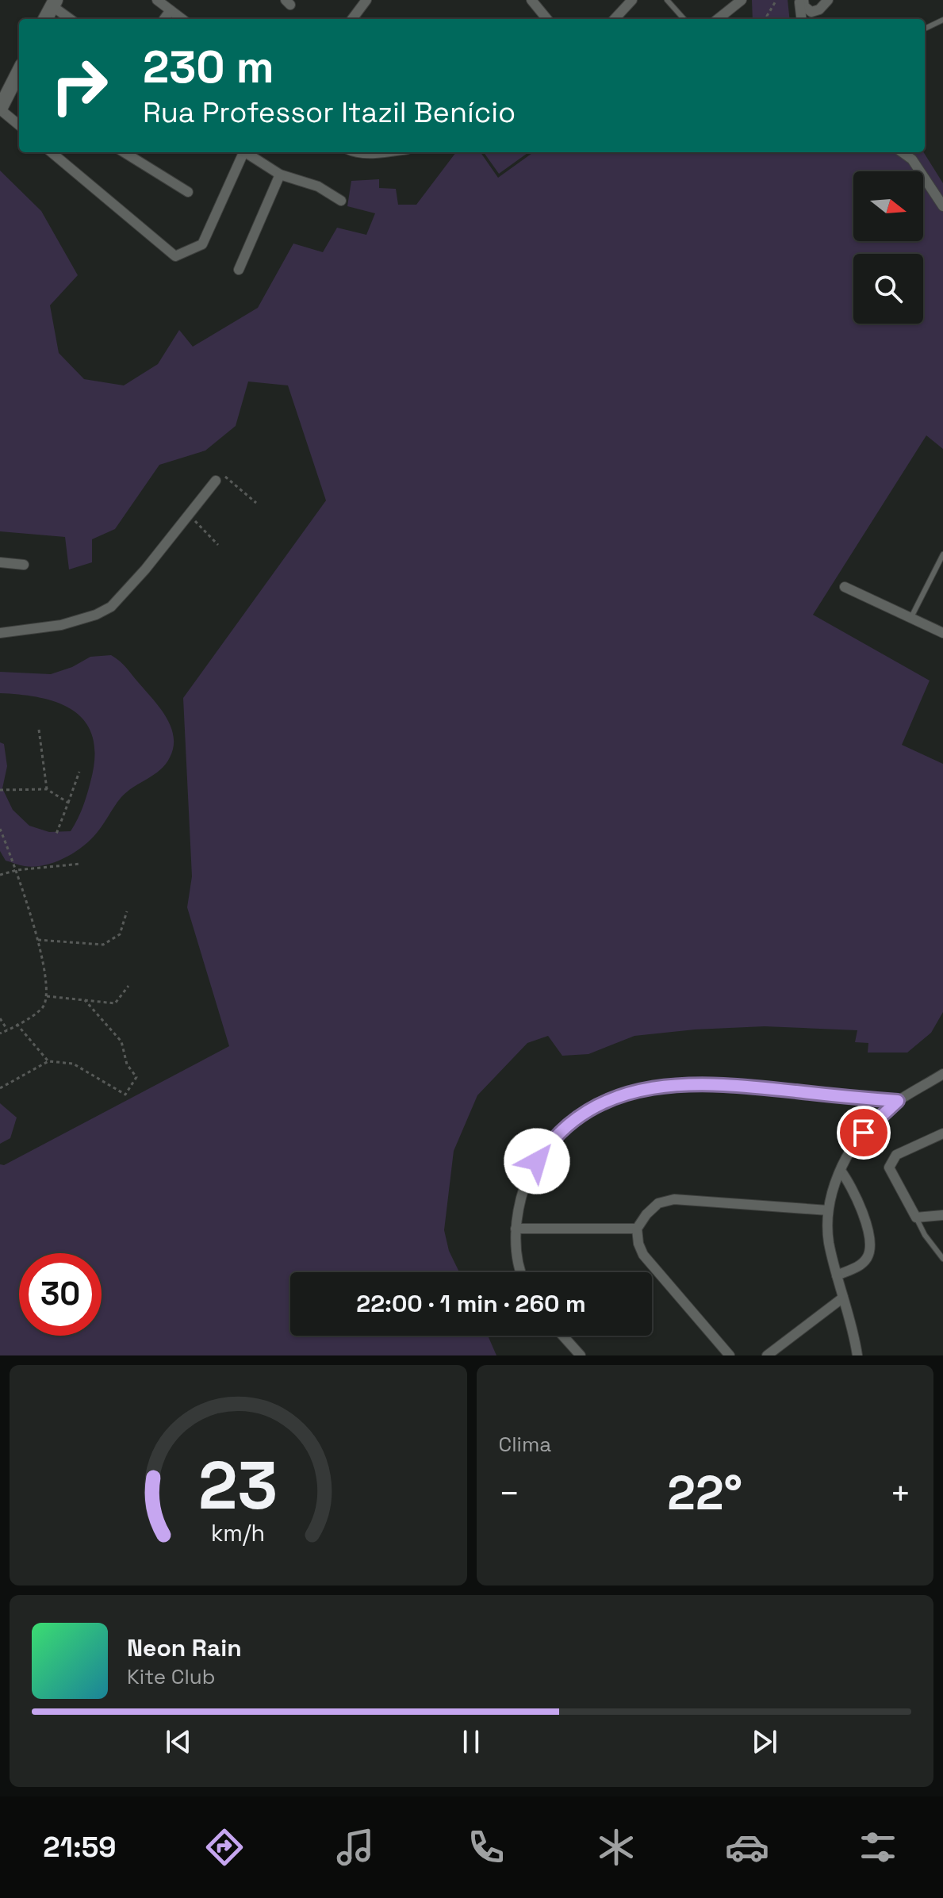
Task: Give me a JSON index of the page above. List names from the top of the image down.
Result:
{
  "north": "right",
  "page": {
    "turn": ["230 m", "Rua Professor Itazil Benício"],
    "limit": "30",
    "trip": "22:00 · 1 min · 260 m",
    "tile": "Clima",
    "heat": ["−", "22°", "+"],
    "song": ["Neon Rain", "Kite Club"],
    "tabs": "21:59",
    "gauge": ["23", "km/h"]
  }
}
